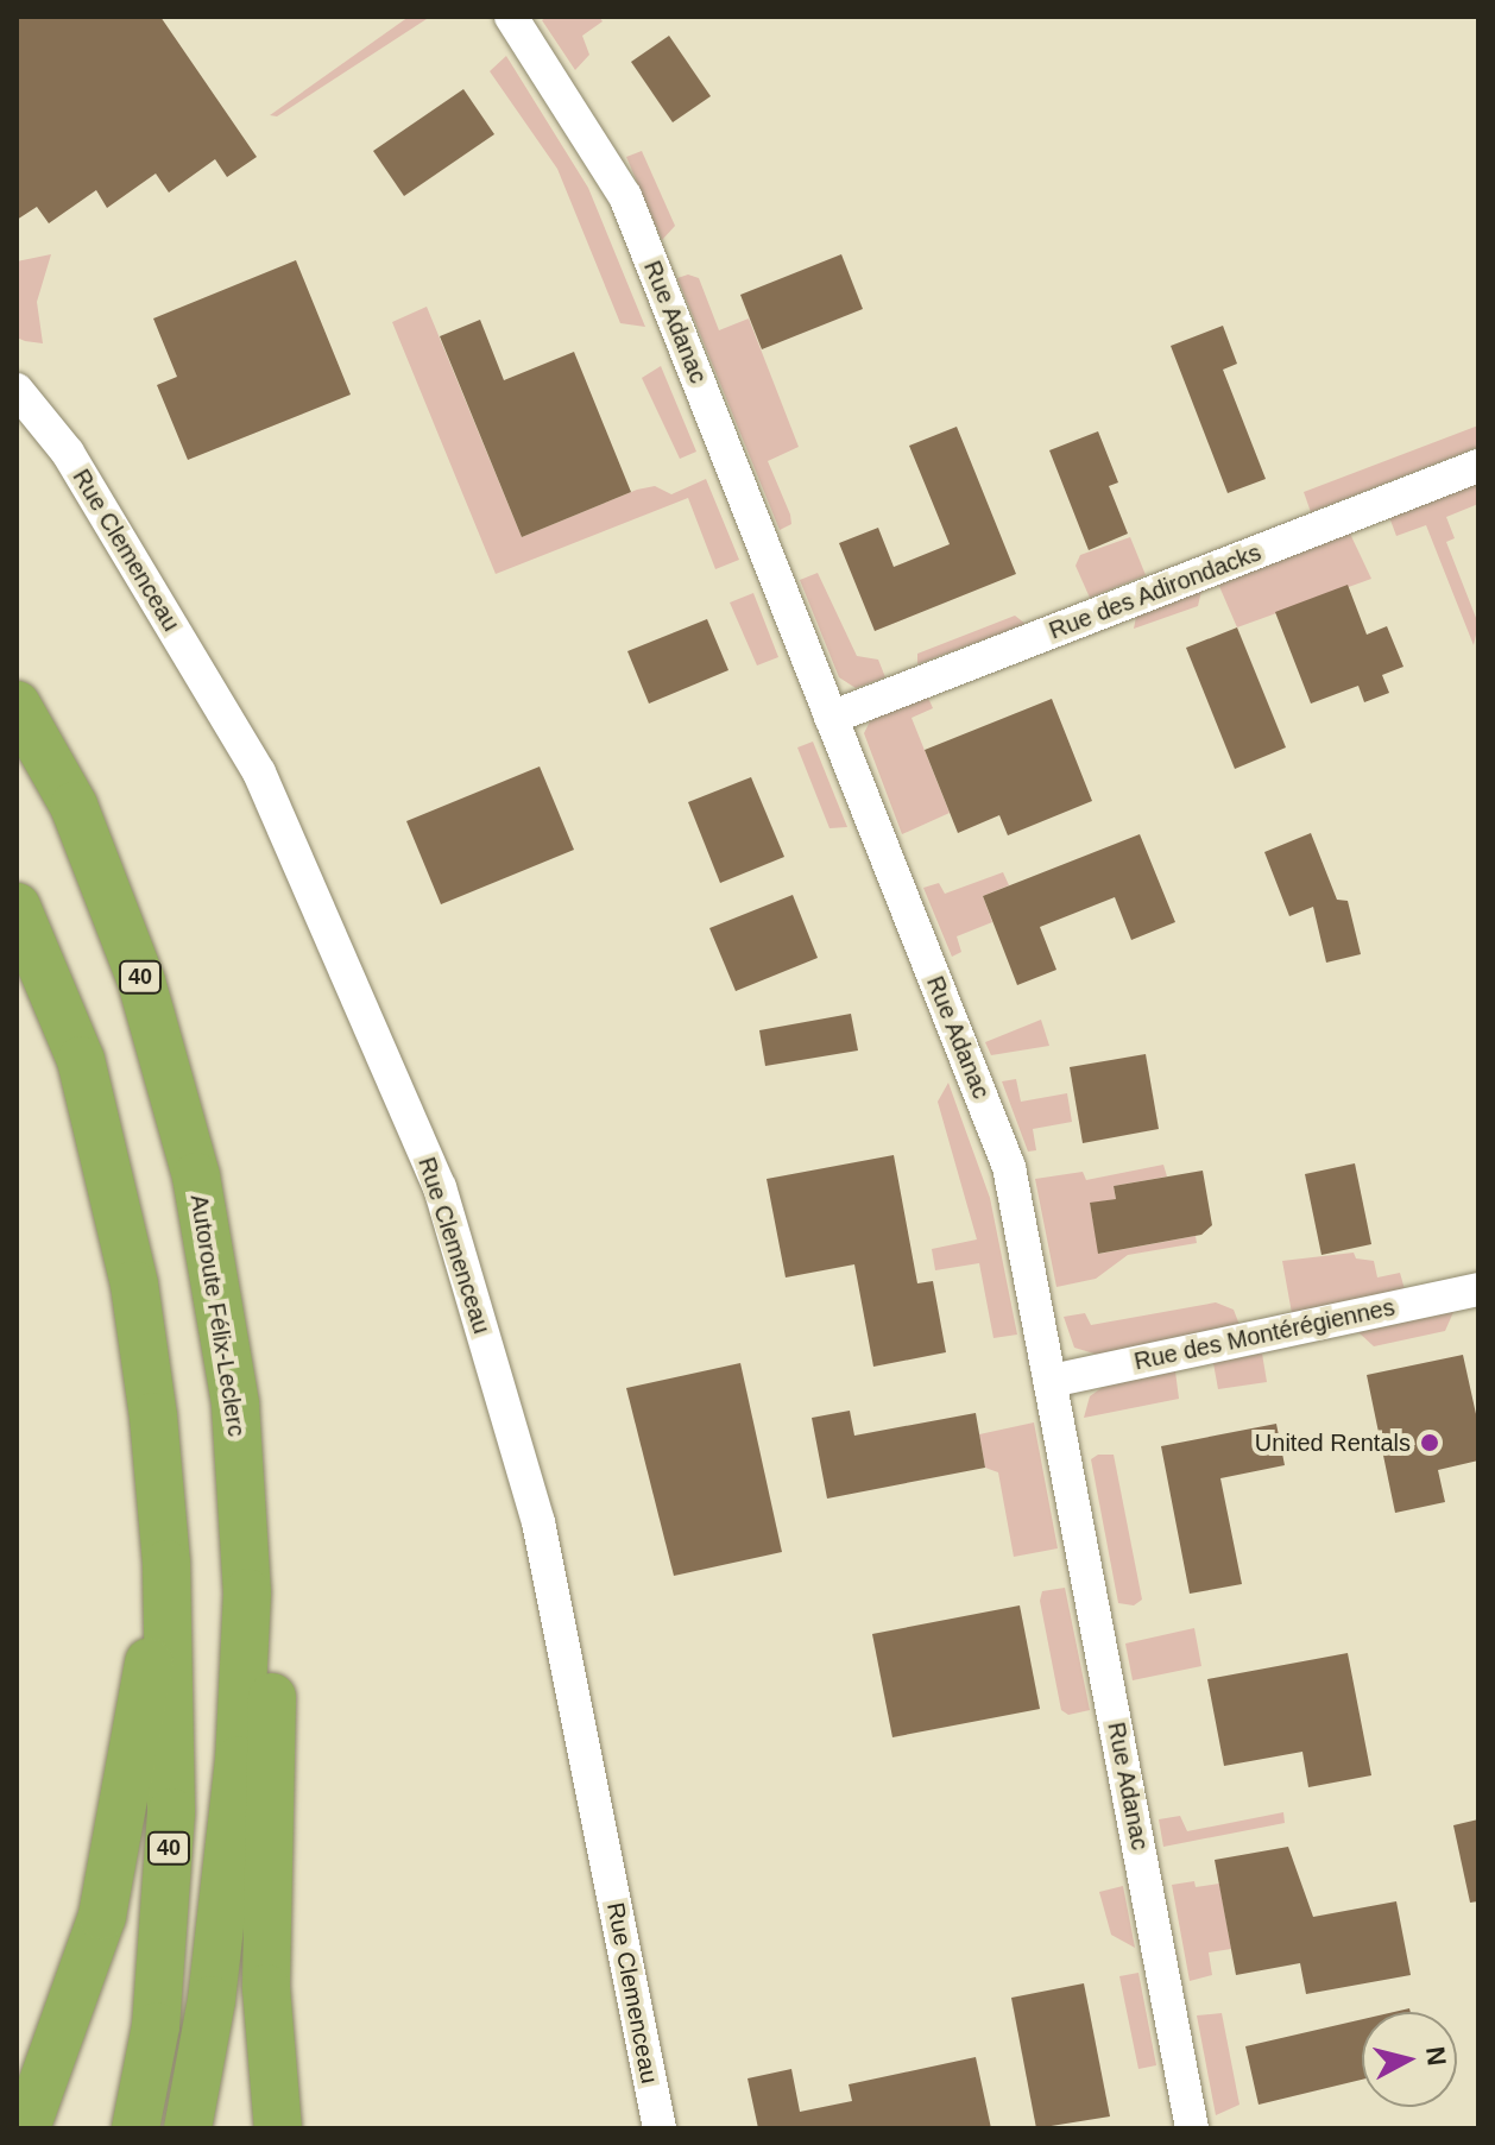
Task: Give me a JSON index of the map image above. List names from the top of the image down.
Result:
{
  "streets": {
    "highway": ["40", "Autoroute Félix-Leclerc"],
    "street": [
      "Rue Adanac",
      "Rue Clemenceau",
      "Rue des Adirondacks",
      "Rue des Montérégiennes"
    ]
  },
  "crossings": [
    ["Rue Adanac", "Rue des Adirondacks"],
    ["Rue Adanac", "Rue des Montérégiennes"]
  ],
  "places": ["United Rentals"],
  "north": "right"
}
